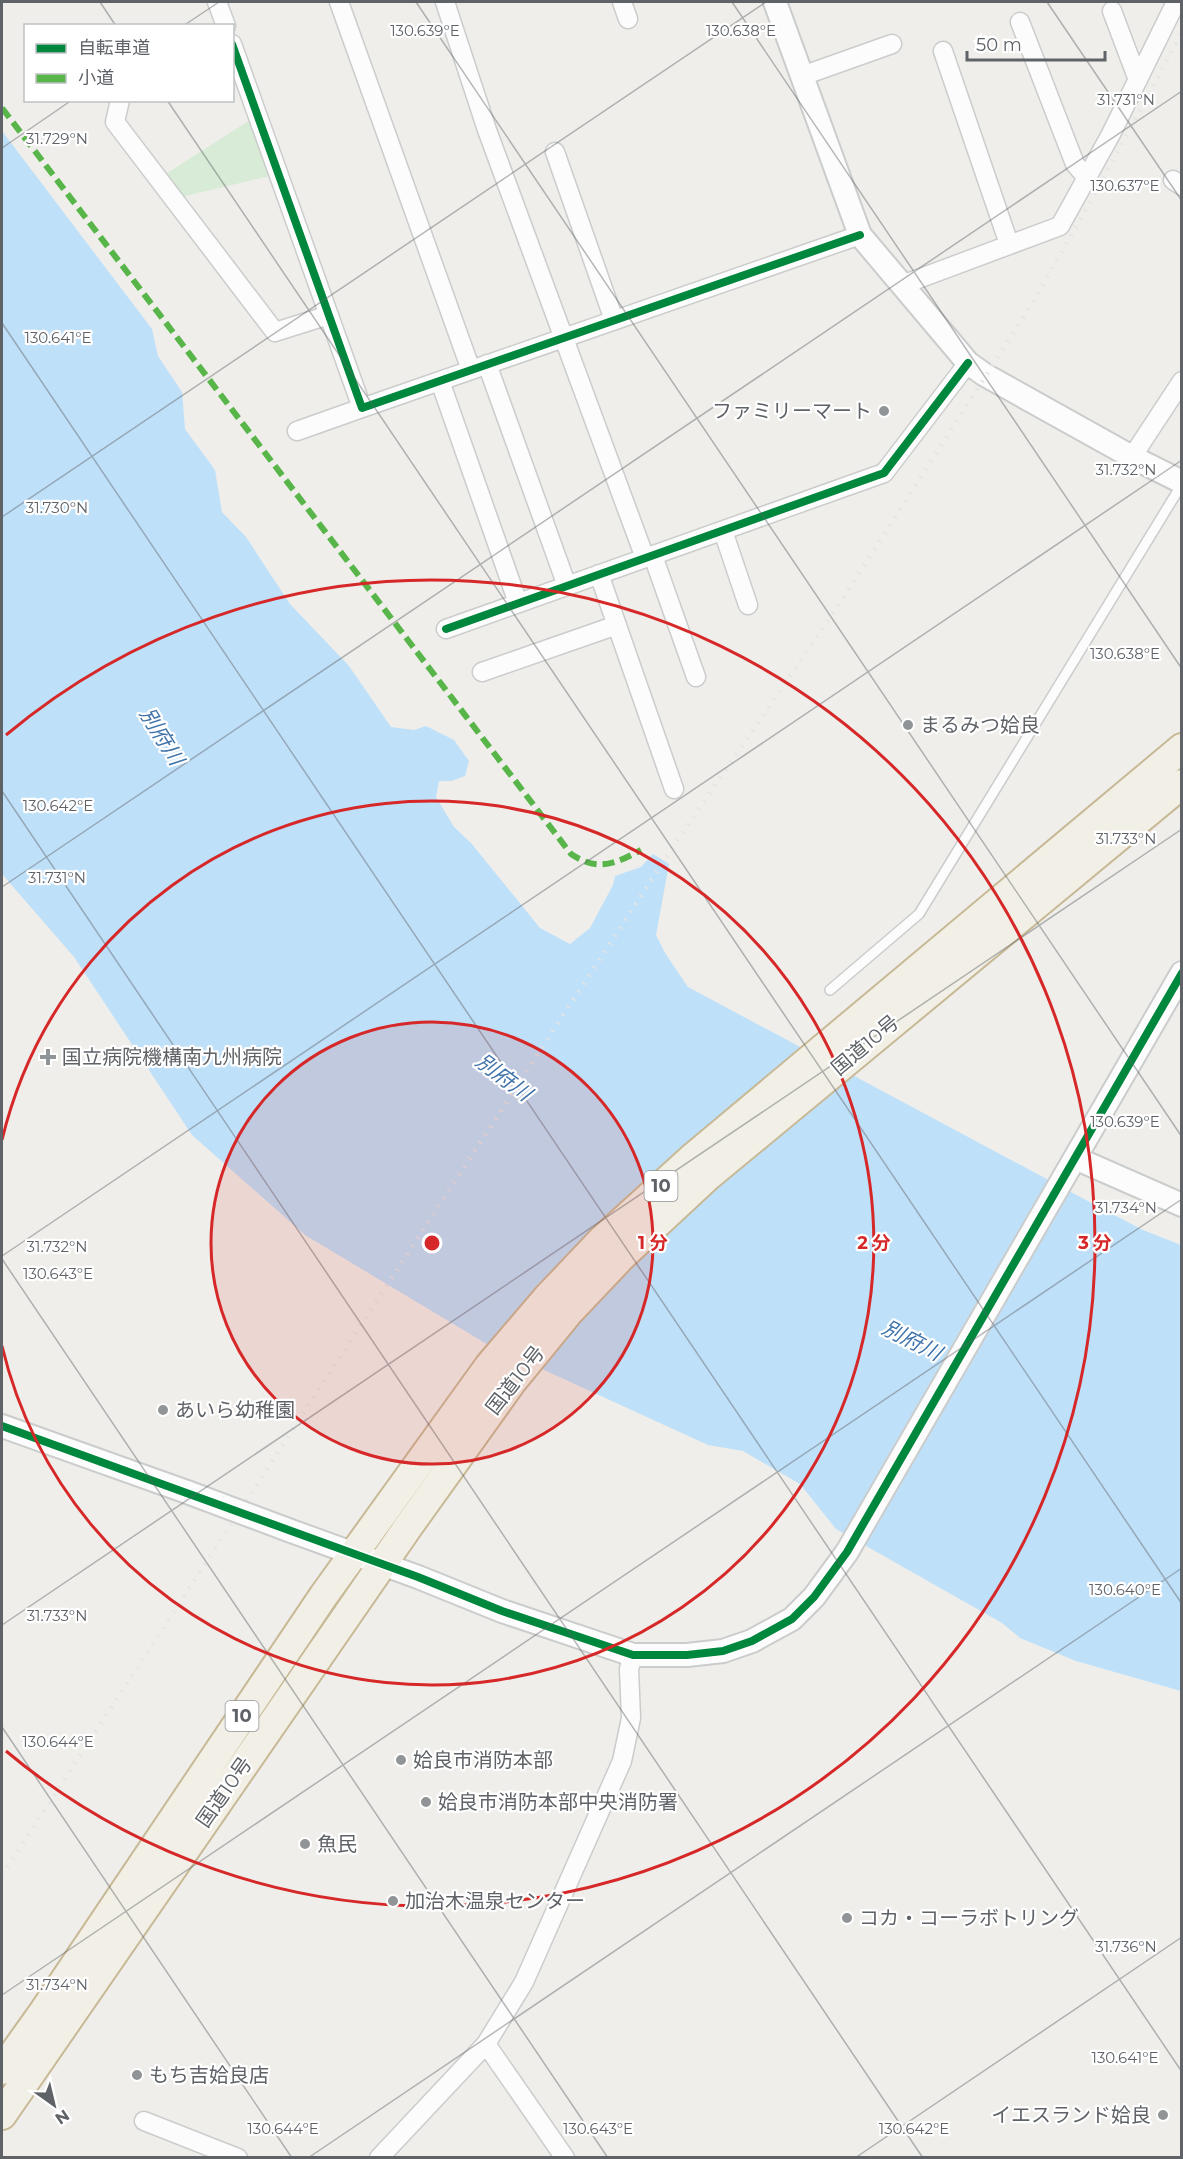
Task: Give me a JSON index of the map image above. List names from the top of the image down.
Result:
{
  "streets": {
    "highway": ["国道10号", "10"]
  },
  "water": ["別府川"],
  "places": {
    "other": [
      "ファミリーマート",
      "まるみつ姶良",
      "あいら幼稚園",
      "姶良市消防本部",
      "姶良市消防本部中央消防署",
      "魚民",
      "加治木温泉センター",
      "コカ・コーラボトリング",
      "もち吉姶良店",
      "イエスランド姶良"
    ],
    "health": ["国立病院機構南九州病院"]
  },
  "legend": ["自転車道", "小道"],
  "scale_bar": "50 m",
  "north": "bottom right",
  "coordinates": [
    "130.639°E",
    "130.638°E",
    "31.731°N",
    "31.729°N",
    "130.637°E",
    "130.641°E",
    "31.732°N",
    "31.730°N",
    "130.642°E",
    "31.733°N",
    "31.734°N",
    "130.643°E",
    "130.640°E",
    "130.644°E",
    "31.736°N"
  ],
  "rings": ["1 分", "2 分", "3 分"]
}
